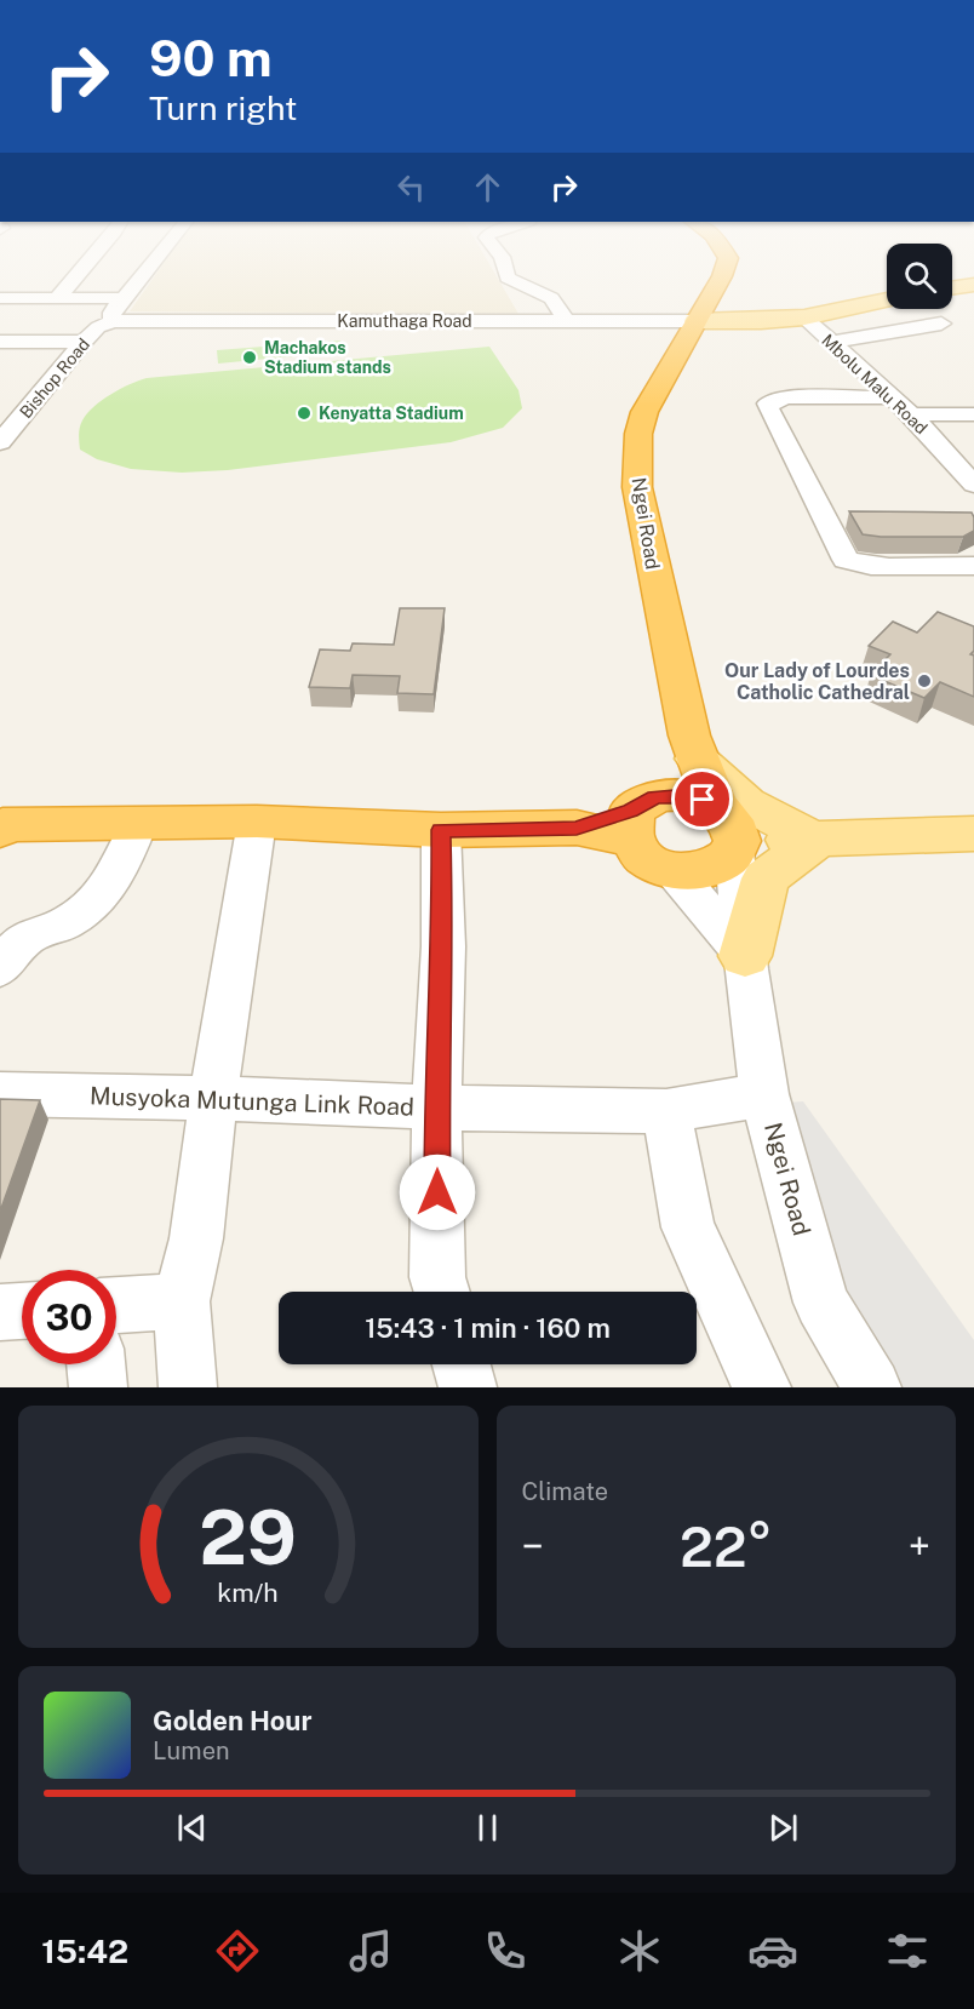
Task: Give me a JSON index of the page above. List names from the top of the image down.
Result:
{
  "streets": {
    "highway": ["Ngei Road"],
    "street": [
      "Kamuthaga Road",
      "Bishop Road",
      "Mbolu Malu Road",
      "Musyoka Mutunga Link Road"
    ]
  },
  "crossings": [
    ["Kamuthaga Road", "Bishop Road"],
    ["Kamuthaga Road", "Ngei Road"],
    ["Ngei Road", "Musyoka Mutunga Link Road"]
  ],
  "places": ["Machakos Stadium stands", "Kenyatta Stadium", "Our Lady of Lourdes Catholic Cathedral"],
  "page": {
    "turn": ["90 m", "Turn right"],
    "limit": "30",
    "trip": "15:43 · 1 min · 160 m",
    "tile": "Climate",
    "heat": ["−", "22°", "+"],
    "song": ["Golden Hour", "Lumen"],
    "tabs": "15:42",
    "gauge": ["29", "km/h"]
  }
}
